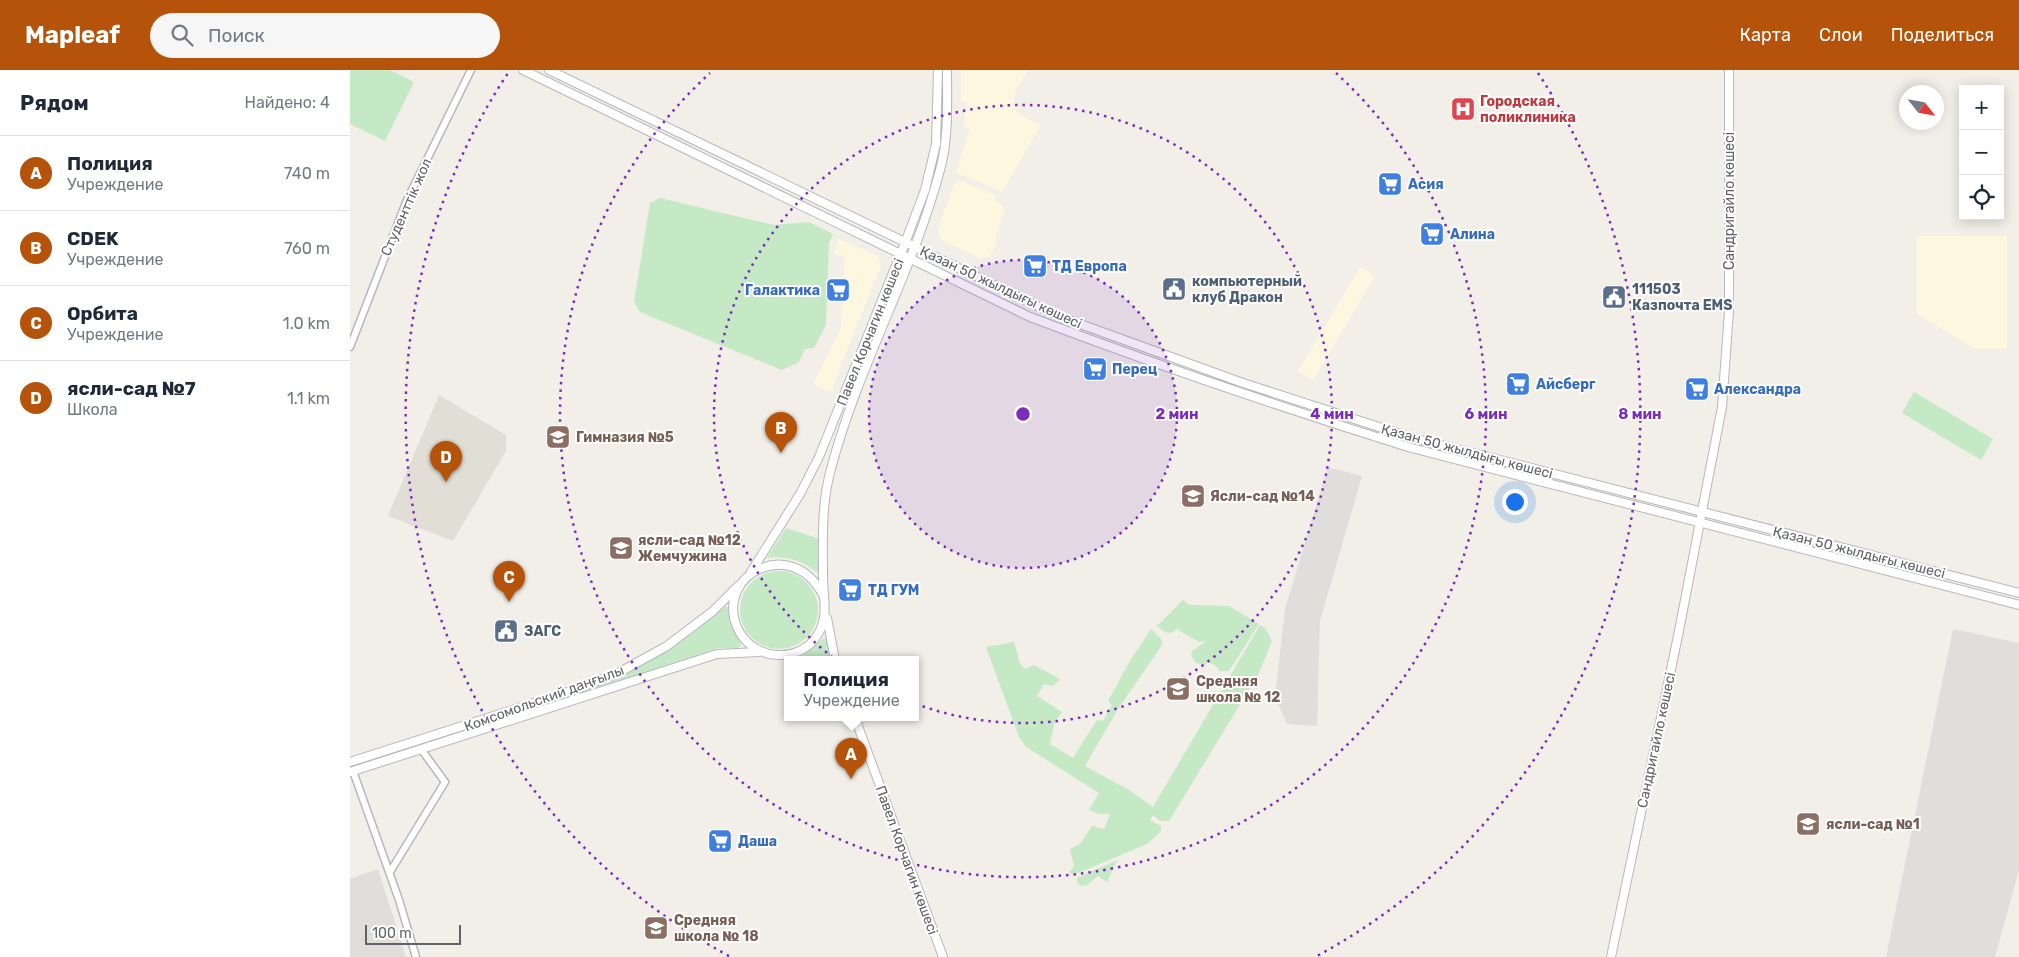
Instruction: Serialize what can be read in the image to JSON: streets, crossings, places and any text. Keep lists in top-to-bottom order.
{
  "streets": {
    "street": [
      "Сандригайло көшесі",
      "Студенттік жол",
      "Қазан 50 жылдығы көшесі",
      "Павел Корчагин көшесі",
      "Комсомольский даңғылы"
    ]
  },
  "crossings": [
    ["Сандригайло көшесі", "Қазан 50 жылдығы көшесі"],
    ["Қазан 50 жылдығы көшесі", "Павел Корчагин көшесі"],
    ["Павел Корчагин көшесі", "Комсомольский даңғылы"]
  ],
  "places": {
    "hospital": ["Городская поликлиника"],
    "supermarket": [
      "Асия",
      "Алина",
      "ТД Европа",
      "Галактика",
      "Перец",
      "Айсберг",
      "Александра",
      "ТД ГУМ",
      "Даша"
    ],
    "public building": ["компьютерный клуб Дракон", "111503 Казпочта EMS", "ЗАГС"],
    "school or university": [
      "Гимназия №5",
      "Ясли-сад №14",
      "ясли-сад №12 Жемчужина",
      "Средняя школа № 12",
      "ясли-сад №1",
      "Средняя школа № 18"
    ]
  },
  "scale_bar": "100 m",
  "north": "bottom right",
  "page": {
    "header": "Mapleaf",
    "search": "Поиск",
    "nav": ["Карта", "Слои", "Поделиться"],
    "heading": ["Рядом", "Найдено: 4"],
    "map_buttons": ["+", "−"],
    "list": [
      {
        "mark": "A",
        "name": "Полиция",
        "note": "Учреждение",
        "value": "740 m"
      },
      {
        "mark": "B",
        "name": "CDEK",
        "note": "Учреждение",
        "value": "760 m"
      },
      {
        "mark": "C",
        "name": "Орбита",
        "note": "Учреждение",
        "value": "1.0 km"
      },
      {
        "mark": "D",
        "name": "ясли-сад №7",
        "note": "Школа",
        "value": "1.1 km"
      }
    ],
    "pins": [
      "B",
      "D",
      "C",
      "A"
    ],
    "popup": ["Полиция", "Учреждение"],
    "scale": "100 m"
  },
  "rings": [
    "2 мин",
    "4 мин",
    "6 мин",
    "8 мин"
  ]
}
